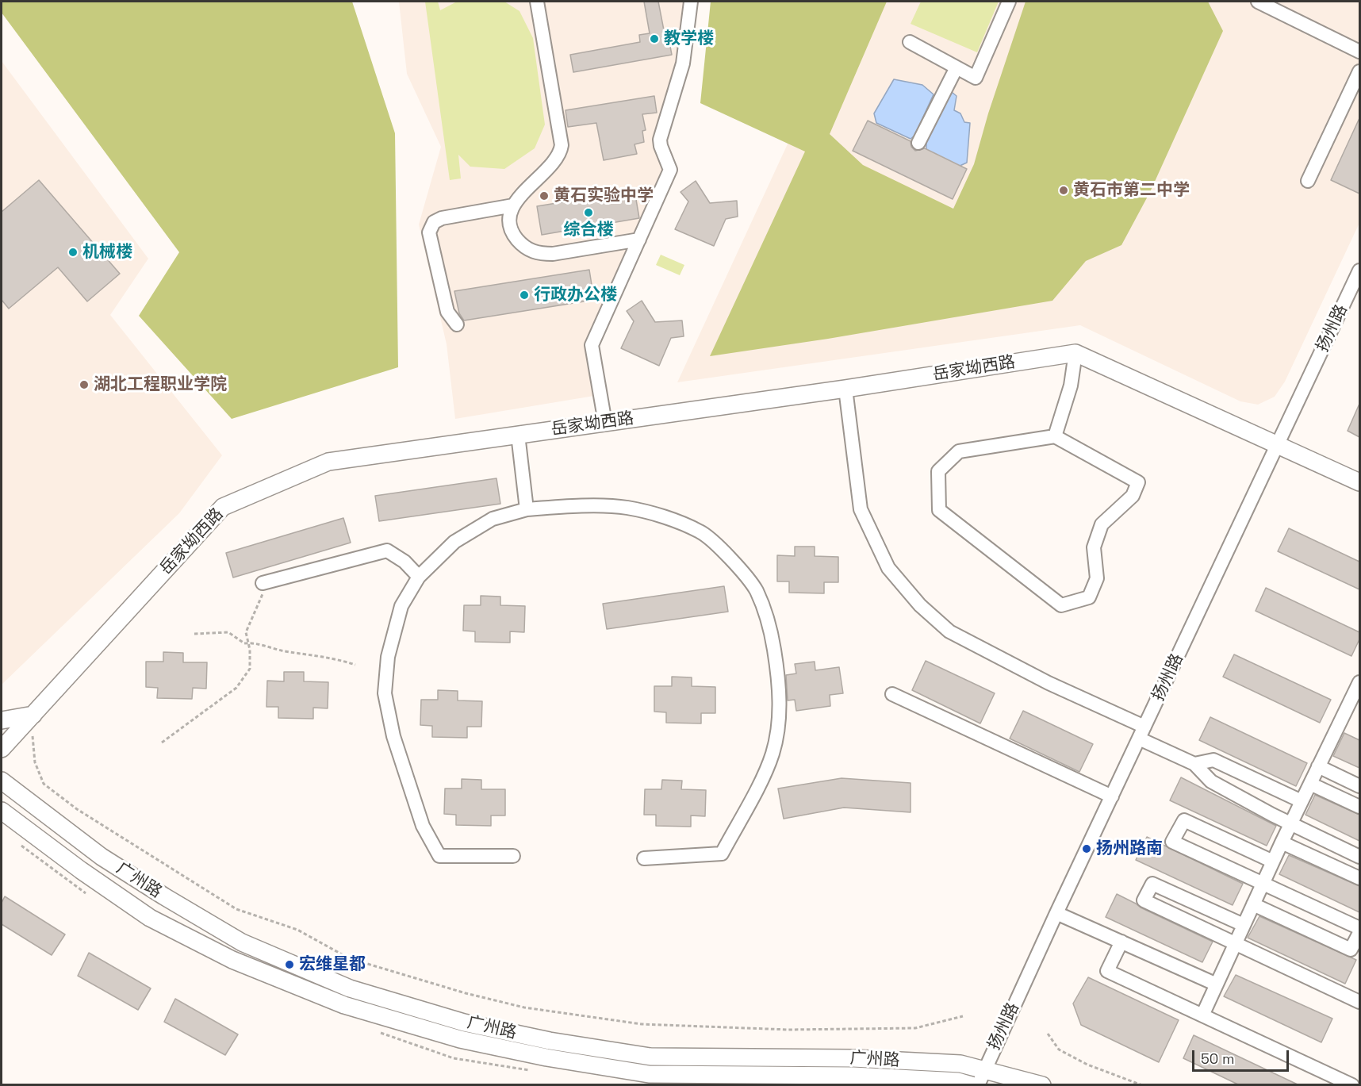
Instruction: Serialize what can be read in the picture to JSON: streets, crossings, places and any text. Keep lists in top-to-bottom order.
{
  "streets": {
    "main road": ["岳家坳西路", "广州路"],
    "street": ["扬州路"]
  },
  "crossings": [
    ["扬州路", "广州路"]
  ],
  "places": [
    "教学楼",
    "黄石市第二中学",
    "黄石实验中学",
    "综合楼",
    "机械楼",
    "行政办公楼",
    "湖北工程职业学院",
    "扬州路南",
    "宏维星都"
  ],
  "scale_bar": "50 m"
}
